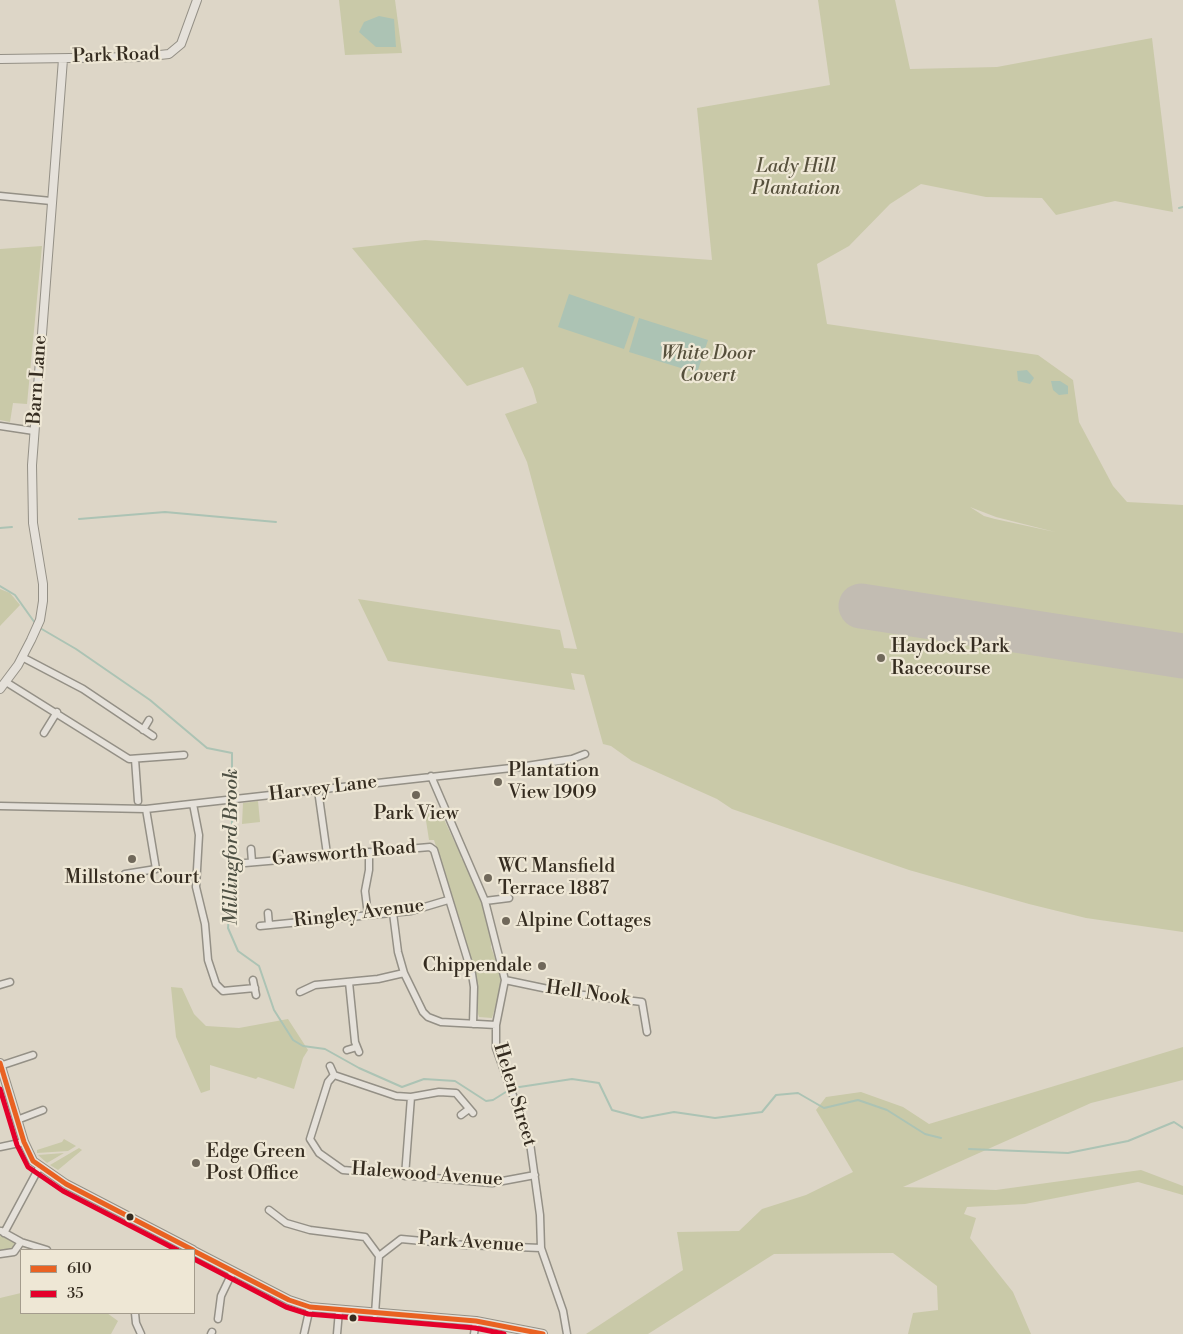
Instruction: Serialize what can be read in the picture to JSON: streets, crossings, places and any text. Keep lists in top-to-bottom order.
{
  "streets": {
    "street": [
      "Park Road",
      "Barn Lane",
      "Harvey Lane",
      "Gawsworth Road",
      "Ringley Avenue",
      "Hell Nook",
      "Helen Street",
      "Halewood Avenue",
      "Park Avenue"
    ]
  },
  "crossings": [
    ["Park Road", "Barn Lane"],
    ["Harvey Lane", "Helen Street"],
    ["Gawsworth Road", "Ringley Avenue"],
    ["Hell Nook", "Helen Street"],
    ["Helen Street", "Halewood Avenue"],
    ["Helen Street", "Park Avenue"]
  ],
  "water": ["Millingford Brook"],
  "parks": ["Lady Hill Plantation", "White Door Covert"],
  "places": [
    "Haydock Park Racecourse",
    "Plantation View 1909",
    "Park View",
    "Millstone Court",
    "WC Mansfield Terrace 1887",
    "Alpine Cottages",
    "Chippendale",
    "Edge Green Post Office"
  ],
  "lines": ["transit line 610", "transit line 35"],
  "legend": ["610", "35"]
}
